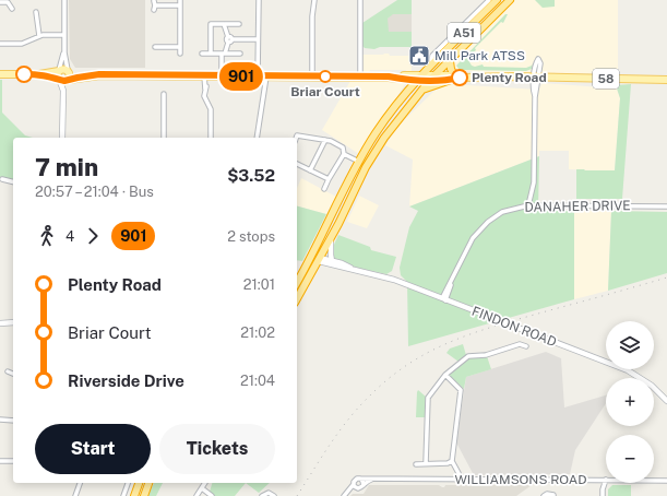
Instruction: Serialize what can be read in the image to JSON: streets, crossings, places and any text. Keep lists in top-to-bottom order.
{
  "streets": {
    "highway": ["A51", "FINDON ROAD"],
    "main road": ["58"],
    "street": ["DANAHER DRIVE", "WILLIAMSONS ROAD"]
  },
  "crossings": [
    ["A51", "58"],
    ["A51", "FINDON ROAD"],
    ["DANAHER DRIVE", "FINDON ROAD"]
  ],
  "places": {
    "public building": ["Mill Park ATSS"],
    "other": ["Briar Court", "Plenty Road"]
  },
  "lines": ["bus line 901"],
  "page": {
    "on_map": "901",
    "heading": ["7 min", "20:57 – 21:04 · Bus", "$3.52"],
    "legs": ["4", "901", "2 stops"],
    "list": [
      {
        "name": "Plenty Road",
        "value": "21:01"
      },
      {
        "name": "Briar Court",
        "value": "21:02"
      },
      {
        "name": "Riverside Drive",
        "value": "21:04"
      }
    ],
    "map_buttons": ["+", "−"],
    "buttons": ["Start", "Tickets"]
  }
}
